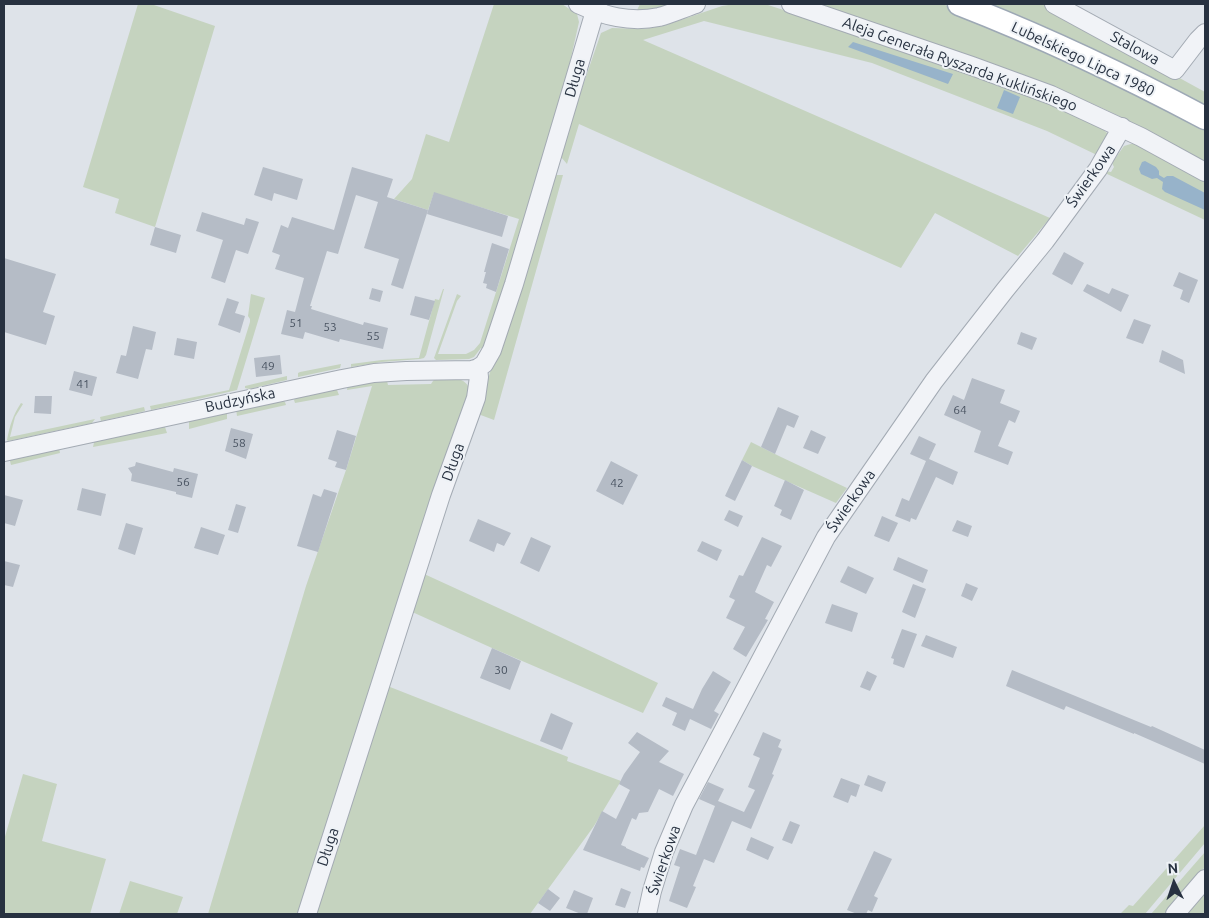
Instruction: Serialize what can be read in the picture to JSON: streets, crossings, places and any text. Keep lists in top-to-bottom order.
{
  "streets": {
    "main road": ["Lubelskiego Lipca 1980"],
    "street": [
      "Stalowa",
      "Aleja Generała Ryszarda Kuklińskiego",
      "Długa",
      "Świerkowa",
      "Budzyńska"
    ]
  },
  "crossings": [
    ["Aleja Generała Ryszarda Kuklińskiego", "Świerkowa"],
    ["Długa", "Budzyńska"]
  ],
  "house_numbers": [
    "51",
    "53",
    "55",
    "49",
    "41",
    "64",
    "58",
    "56",
    "42",
    "30"
  ],
  "north": "top"
}
